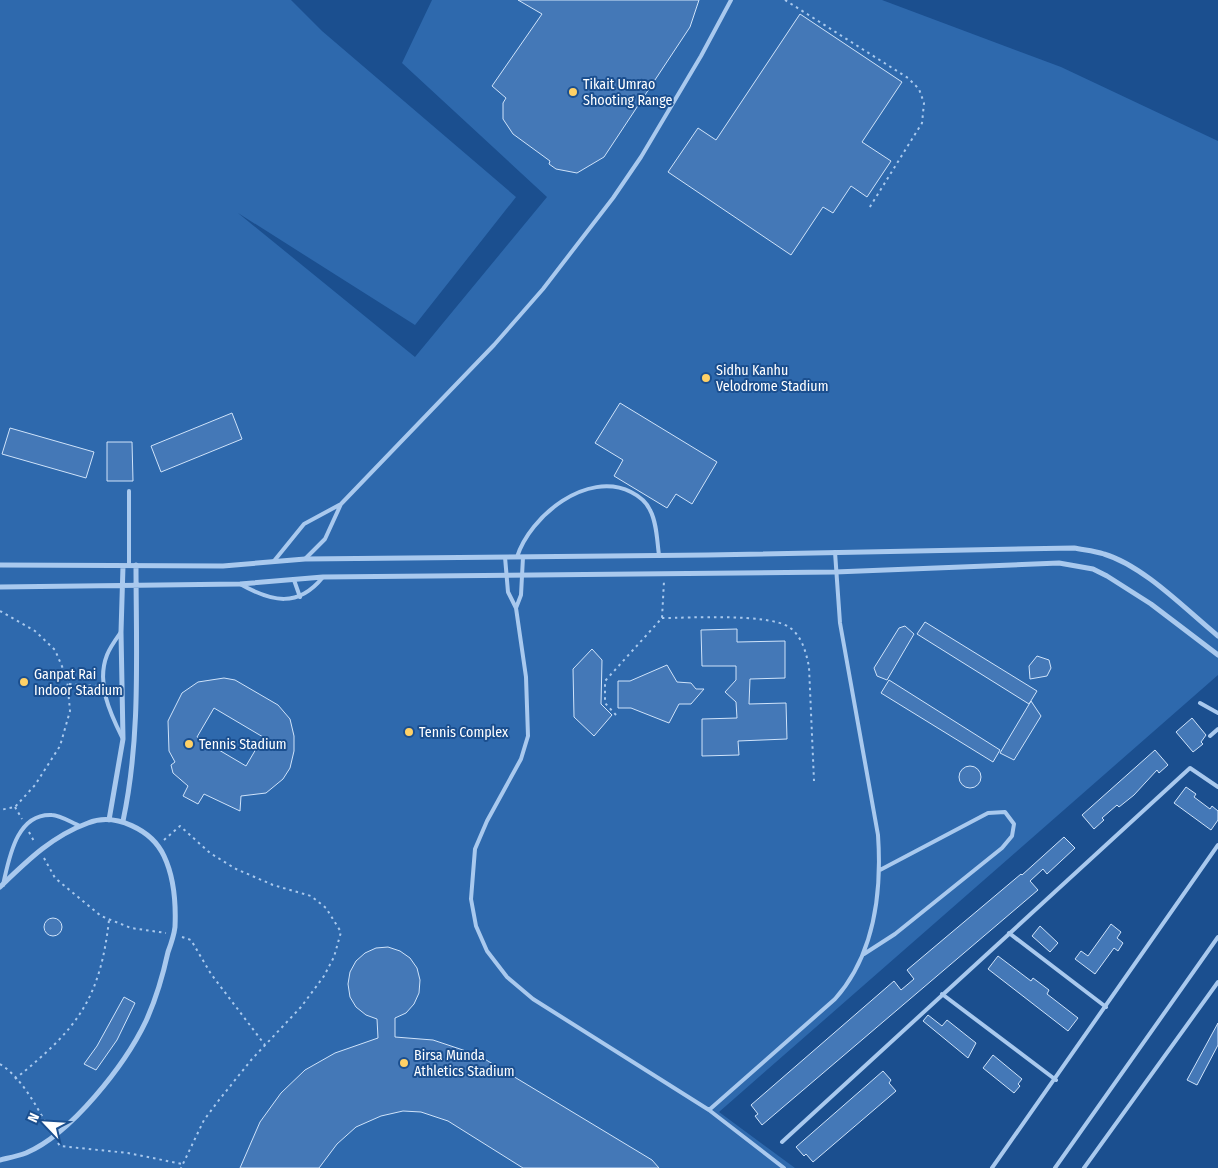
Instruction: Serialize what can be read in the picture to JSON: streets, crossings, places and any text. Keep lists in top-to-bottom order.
{
  "places": [
    "Tikait Umrao Shooting Range",
    "Sidhu Kanhu Velodrome Stadium",
    "Ganpat Rai Indoor Stadium",
    "Tennis Complex",
    "Tennis Stadium",
    "Birsa Munda Athletics Stadium"
  ],
  "north": "top left"
}
